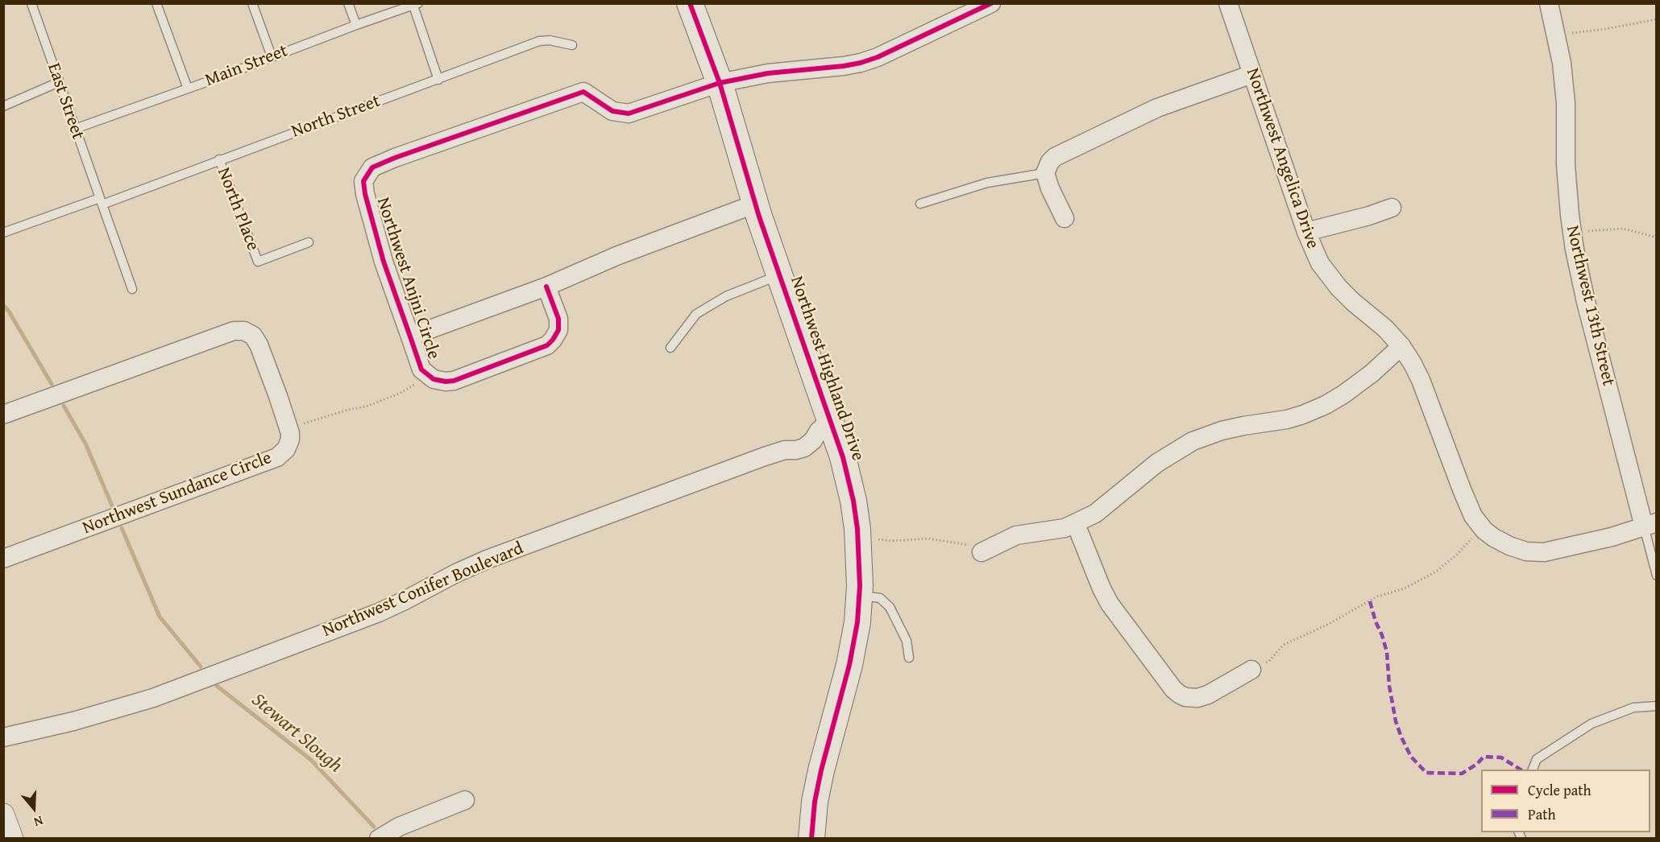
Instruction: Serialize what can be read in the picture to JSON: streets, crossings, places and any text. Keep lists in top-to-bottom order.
{
  "streets": {
    "main road": ["Northwest Highland Drive"],
    "street": [
      "Northwest Angelica Drive",
      "Northwest Anjni Circle",
      "Northwest 13th Street",
      "Northwest Sundance Circle",
      "Northwest Conifer Boulevard"
    ],
    "lane": [
      "Main Street",
      "East Street",
      "North Street",
      "North Place"
    ]
  },
  "crossings": [
    ["Main Street", "East Street"],
    ["East Street", "North Street"],
    ["North Street", "North Place"],
    ["Northwest Angelica Drive", "Northwest 13th Street"],
    ["Northwest Anjni Circle", "Northwest Highland Drive"],
    ["Northwest Highland Drive", "Northwest Conifer Boulevard"]
  ],
  "water": ["Stewart Slough"],
  "legend": ["Cycle path", "Path"],
  "north": "bottom"
}
